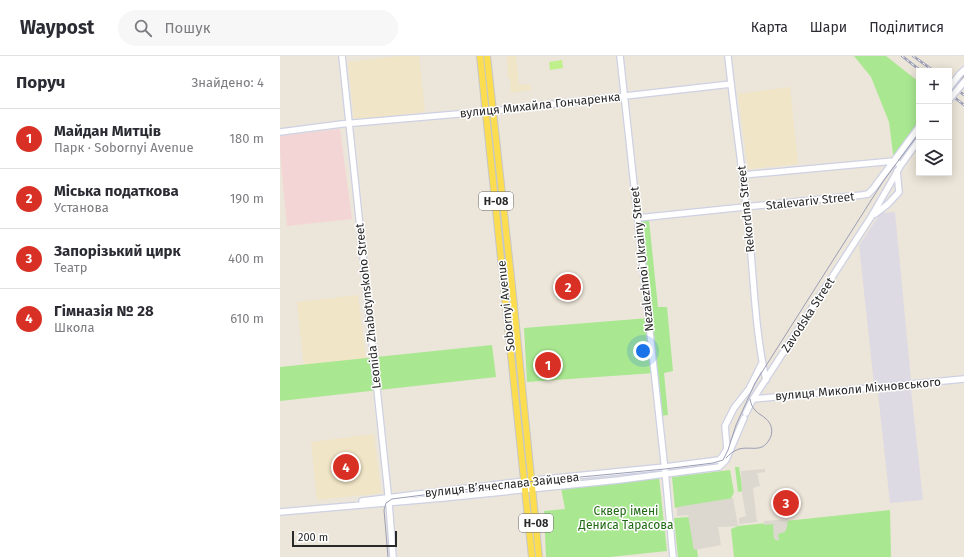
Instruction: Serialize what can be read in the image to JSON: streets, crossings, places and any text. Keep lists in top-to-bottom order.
{
  "streets": {
    "main road": ["Н-08", "Sobornyi Avenue"],
    "street": [
      "вулиця Михайла Гончаренка",
      "Stalevariv Street",
      "Rekordna Street",
      "Nezalezhnoi Ukrainy Street",
      "Leonida Zhabotynskoho Street",
      "Zavodska Street",
      "вулиця Миколи Міхновського",
      "вулиця Вʼячеслава Зайцева"
    ]
  },
  "crossings": [
    ["вулиця Михайла Гончаренка", "Rekordna Street"],
    ["вулиця Михайла Гончаренка", "Nezalezhnoi Ukrainy Street"],
    ["вулиця Михайла Гончаренка", "Leonida Zhabotynskoho Street"],
    ["вулиця Михайла Гончаренка", "Sobornyi Avenue"],
    ["Stalevariv Street", "Rekordna Street"],
    ["Stalevariv Street", "Nezalezhnoi Ukrainy Street"],
    ["Rekordna Street", "Zavodska Street"],
    ["Nezalezhnoi Ukrainy Street", "вулиця Вʼячеслава Зайцева"],
    ["Leonida Zhabotynskoho Street", "вулиця Вʼячеслава Зайцева"],
    ["Sobornyi Avenue", "вулиця Вʼячеслава Зайцева"],
    ["Zavodska Street", "вулиця Миколи Міхновського"],
    ["Zavodska Street", "вулиця Вʼячеслава Зайцева"]
  ],
  "parks": ["Сквер імені Дениса Тарасова"],
  "scale_bar": "200 m",
  "page": {
    "header": "Waypost",
    "search": "Пошук",
    "nav": ["Карта", "Шари", "Поділитися"],
    "heading": ["Поруч", "Знайдено: 4"],
    "map_buttons": ["+", "−"],
    "list": [
      {
        "mark": "1",
        "name": "Майдан Митців",
        "note": "Парк · Sobornyi Avenue",
        "value": "180 m"
      },
      {
        "mark": "2",
        "name": "Міська податкова",
        "note": "Установа",
        "value": "190 m"
      },
      {
        "mark": "3",
        "name": "Запорізький цирк",
        "note": "Театр",
        "value": "400 m"
      },
      {
        "mark": "4",
        "name": "Гімназія № 28",
        "note": "Школа",
        "value": "610 m"
      }
    ],
    "pins": [
      "2",
      "1",
      "4",
      "3"
    ],
    "scale": "200 m"
  }
}
